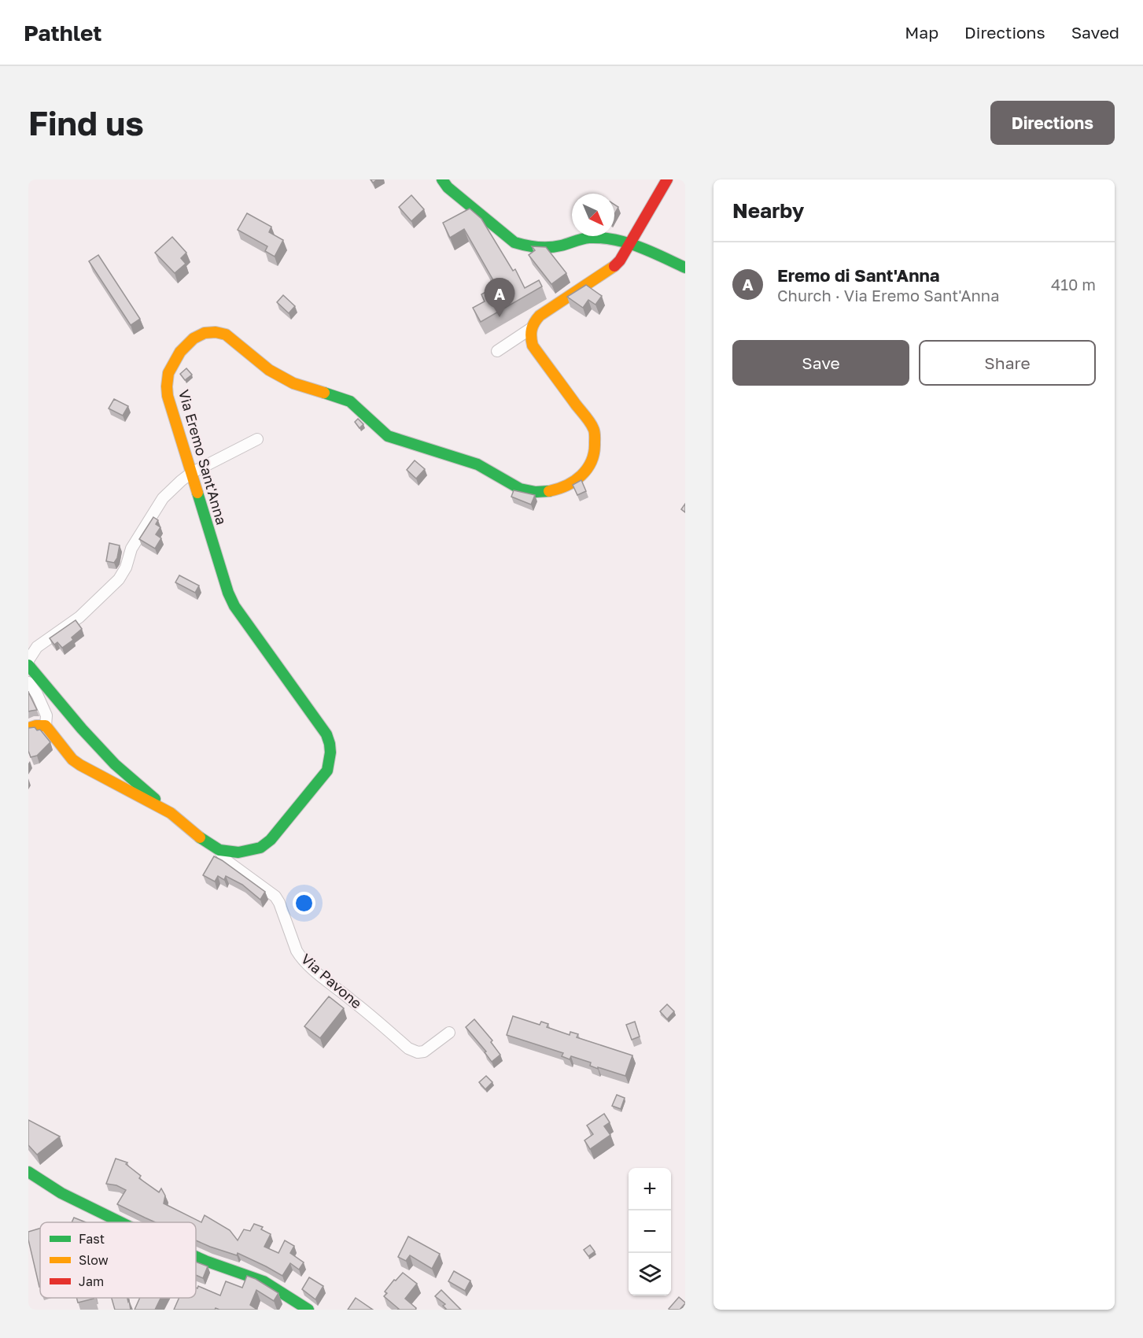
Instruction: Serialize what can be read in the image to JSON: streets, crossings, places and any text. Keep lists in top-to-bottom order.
{
  "streets": {
    "street": ["Via Eremo Sant'Anna", "Via Pavone"]
  },
  "crossings": [
    ["Via Eremo Sant'Anna", "Via Pavone"]
  ],
  "legend": ["Fast", "Slow", "Jam"],
  "north": "bottom right",
  "page": {
    "header": "Pathlet",
    "nav": ["Map", "Directions", "Saved"],
    "buttons": [
      "Directions",
      ["Save", "Share"]
    ],
    "title": "Find us",
    "heading": "Nearby",
    "list": [
      {
        "mark": "A",
        "name": "Eremo di Sant'Anna",
        "note": "Church · Via Eremo Sant'Anna",
        "value": "410 m"
      }
    ],
    "pins": "A",
    "map_buttons": ["+", "−"]
  }
}
